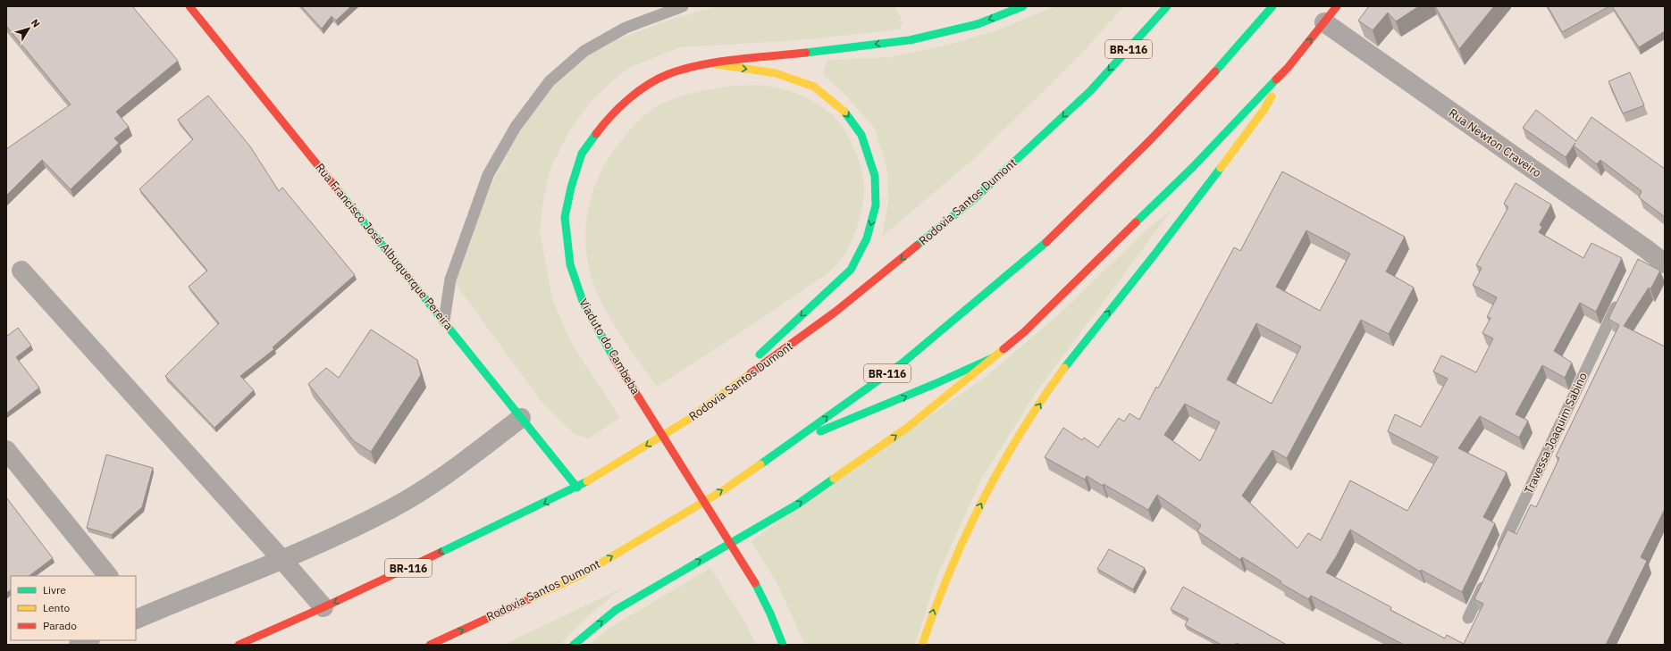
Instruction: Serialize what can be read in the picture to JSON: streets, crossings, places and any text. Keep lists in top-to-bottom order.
{
  "streets": {
    "main road": [
      "BR-116",
      "Rodovia Santos Dumont",
      "Rua Francisco José Albuquerque Pereira",
      "Viaduto do Cambeba"
    ],
    "street": ["Rua Newton Craveiro"],
    "lane": ["Travessa Joaquim Sabino"]
  },
  "crossings": [
    ["Rodovia Santos Dumont", "Rua Francisco José Albuquerque Pereira"]
  ],
  "legend": ["Livre", "Lento", "Parado"],
  "north": "top right"
}
